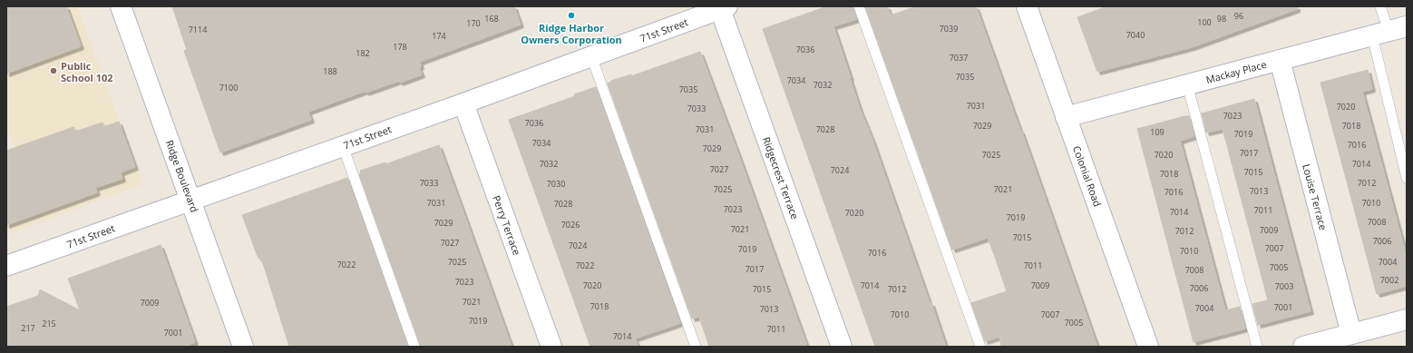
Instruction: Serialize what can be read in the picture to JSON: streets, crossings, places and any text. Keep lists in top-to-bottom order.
{
  "streets": {
    "street": [
      "71st Street",
      "Mackay Place",
      "Ridge Boulevard",
      "Colonial Road",
      "Ridgecrest Terrace",
      "Louise Terrace",
      "Perry Terrace"
    ]
  },
  "crossings": [
    ["71st Street", "Ridge Boulevard"],
    ["71st Street", "Ridgecrest Terrace"],
    ["71st Street", "Perry Terrace"],
    ["Mackay Place", "Colonial Road"],
    ["Mackay Place", "Louise Terrace"]
  ],
  "places": ["Ridge Harbor Owners Corporation", "Public School 102"],
  "house_numbers": [
    "96",
    "168",
    "98",
    "100",
    "170",
    "7039",
    "7114",
    "7040",
    "174",
    "178",
    "7036",
    "182",
    "7037",
    "188",
    "7035",
    "7034",
    "7032",
    "7100",
    "7035",
    "7031",
    "7020",
    "7033",
    "7023",
    "7036",
    "7029",
    "7018",
    "7031",
    "7028",
    "109",
    "7019",
    "7034",
    "7016",
    "7029",
    "7017",
    "7025",
    "7020",
    "7032",
    "7014",
    "7027",
    "7024",
    "7015",
    "7018",
    "7033",
    "7012",
    "7030",
    "7025",
    "7021",
    "7013",
    "7016",
    "7031",
    "7010",
    "7028",
    "7023",
    "7011",
    "7014",
    "7020",
    "7019",
    "7008",
    "7029",
    "7026",
    "7021",
    "7009",
    "7012",
    "7015",
    "7006",
    "7027",
    "7024",
    "7007",
    "7019",
    "7010",
    "7016",
    "7025",
    "7004",
    "7022",
    "7022",
    "7011",
    "7005",
    "7017",
    "7008",
    "7002",
    "7023",
    "7020",
    "7014",
    "7009",
    "7003",
    "7006",
    "7015",
    "7012",
    "7021",
    "7009",
    "7018",
    "7001",
    "7004",
    "7013",
    "7010",
    "7007",
    "7019",
    "7005",
    "215",
    "217",
    "7011",
    "7001",
    "7014"
  ]
}
